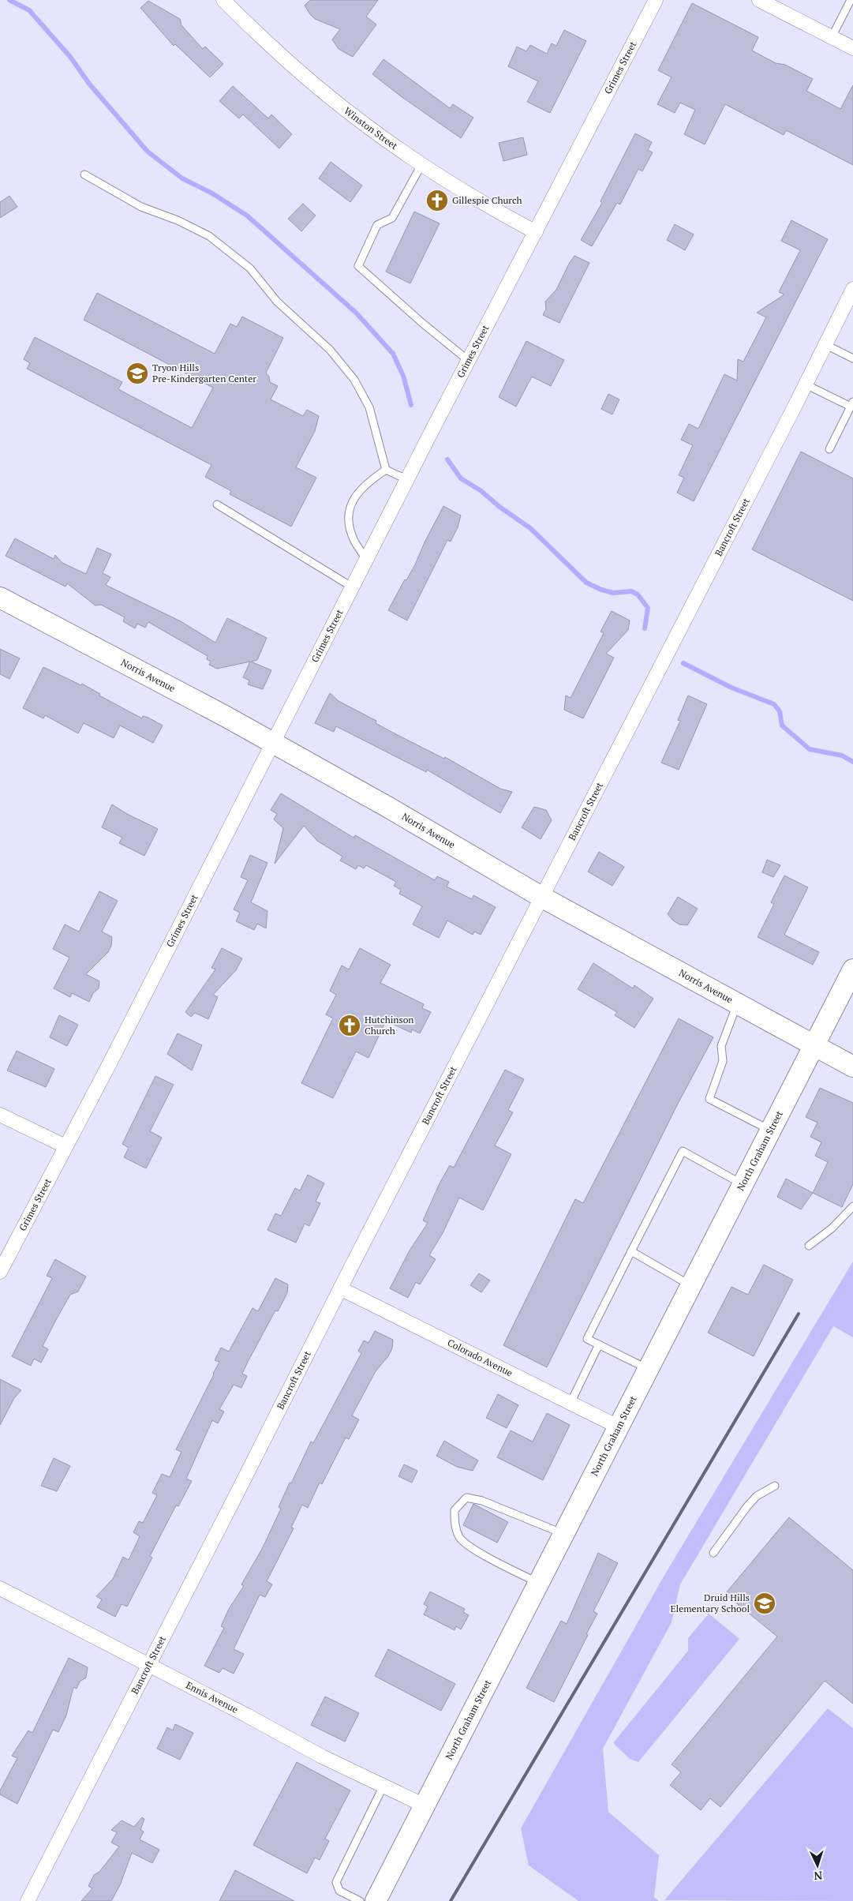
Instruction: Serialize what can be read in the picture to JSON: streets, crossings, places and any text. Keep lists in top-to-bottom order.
{
  "streets": {
    "main road": ["Norris Avenue", "North Graham Street"],
    "street": [
      "Grimes Street",
      "Winston Street",
      "Bancroft Street",
      "Colorado Avenue",
      "Ennis Avenue"
    ]
  },
  "crossings": [
    ["Grimes Street", "Winston Street"],
    ["Grimes Street", "Norris Avenue"],
    ["Bancroft Street", "Norris Avenue"],
    ["Bancroft Street", "Colorado Avenue"],
    ["Bancroft Street", "Ennis Avenue"],
    ["Norris Avenue", "North Graham Street"],
    ["North Graham Street", "Colorado Avenue"],
    ["North Graham Street", "Ennis Avenue"]
  ],
  "places": {
    "church": ["Gillespie Church", "Hutchinson Church"],
    "school or university": ["Tryon Hills Pre-Kindergarten Center", "Druid Hills Elementary School"]
  },
  "north": "bottom"
}
